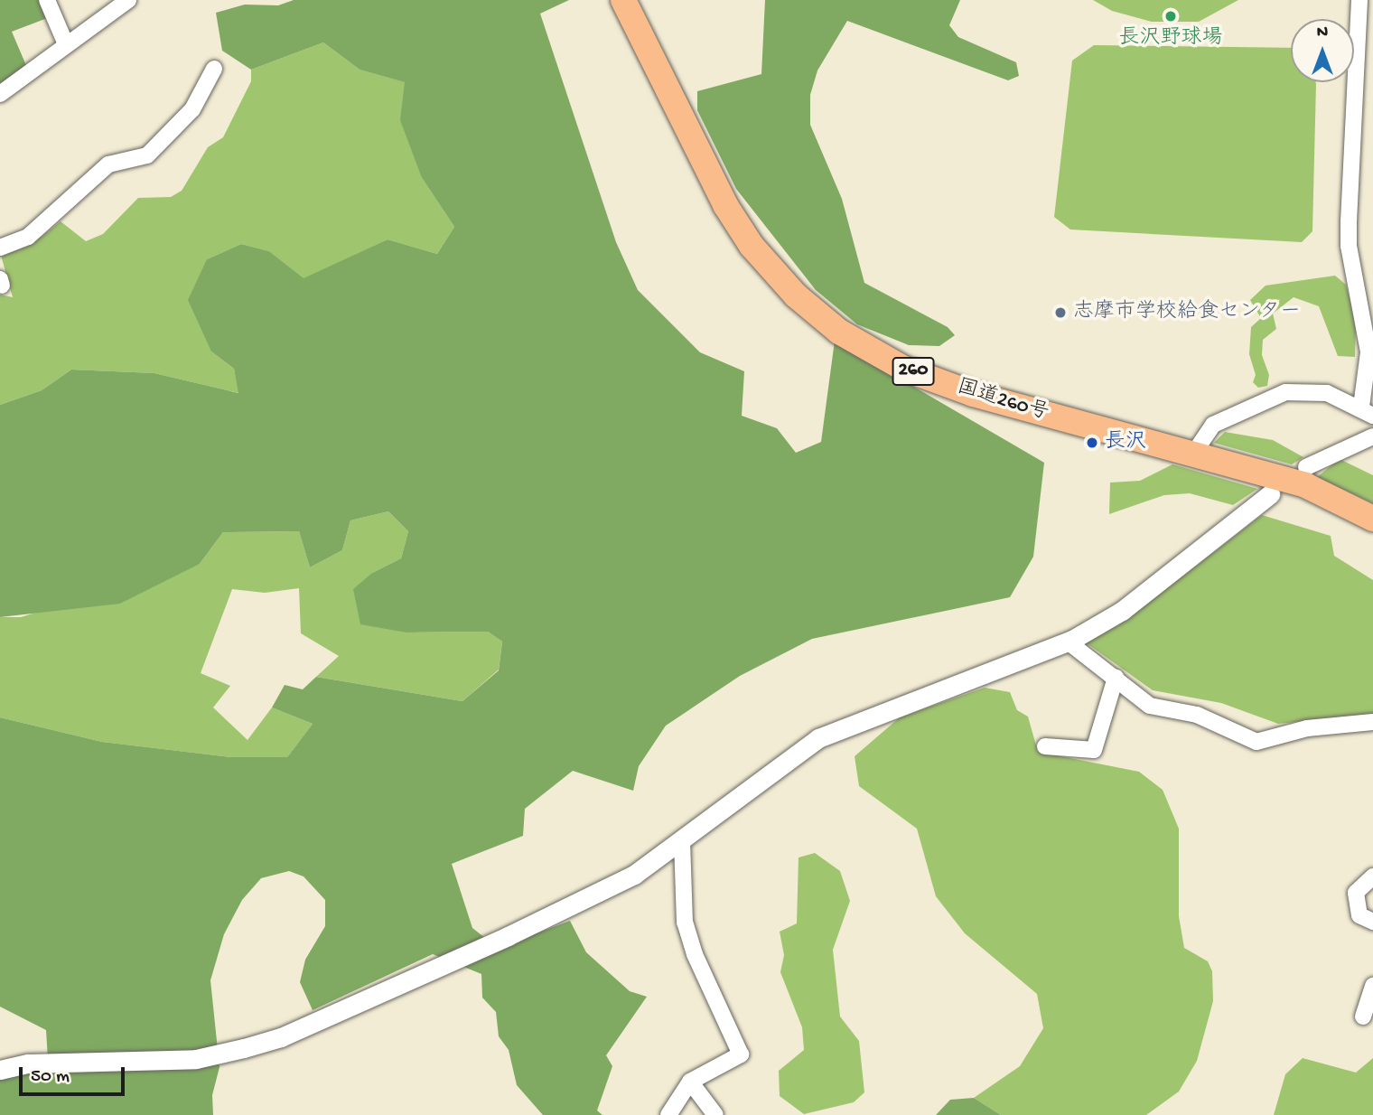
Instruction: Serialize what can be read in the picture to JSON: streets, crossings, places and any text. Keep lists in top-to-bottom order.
{
  "streets": {
    "highway": ["260", "国道260号"]
  },
  "places": ["長沢野球場", "志摩市学校給食センター", "長沢"],
  "scale_bar": "50 m",
  "north": "top"
}
